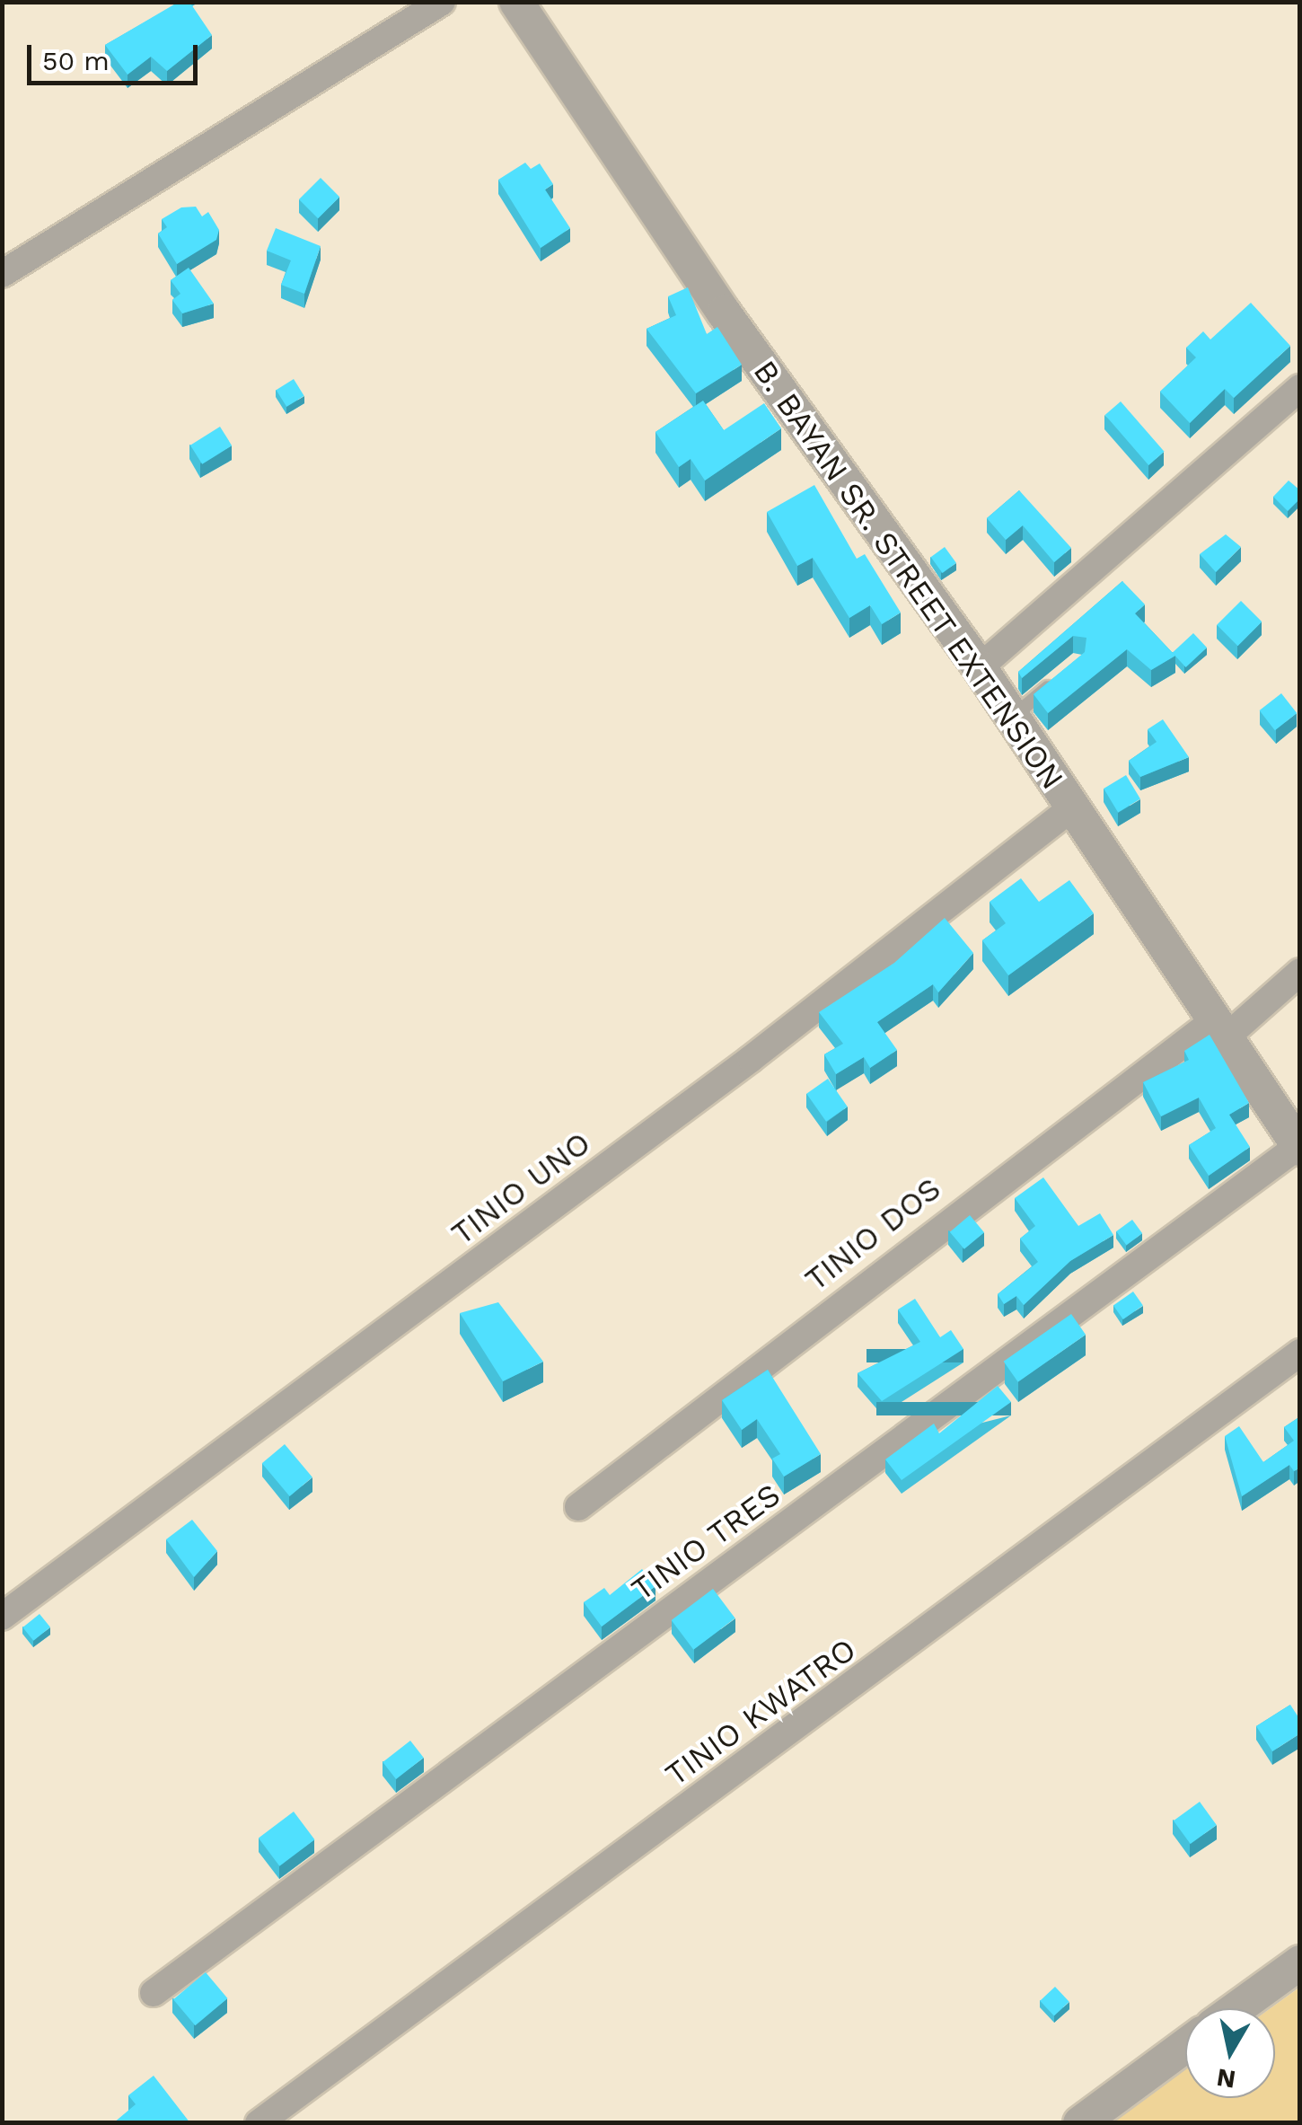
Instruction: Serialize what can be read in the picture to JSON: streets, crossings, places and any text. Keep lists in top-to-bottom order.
{
  "streets": {
    "street": [
      "B. BAYAN SR. STREET EXTENSION",
      "TINIO UNO",
      "TINIO DOS",
      "TINIO TRES",
      "TINIO KWATRO"
    ]
  },
  "crossings": [
    ["B. BAYAN SR. STREET EXTENSION", "TINIO UNO"],
    ["B. BAYAN SR. STREET EXTENSION", "TINIO DOS"],
    ["B. BAYAN SR. STREET EXTENSION", "TINIO TRES"]
  ],
  "scale_bar": "50 m",
  "north": "bottom"
}
